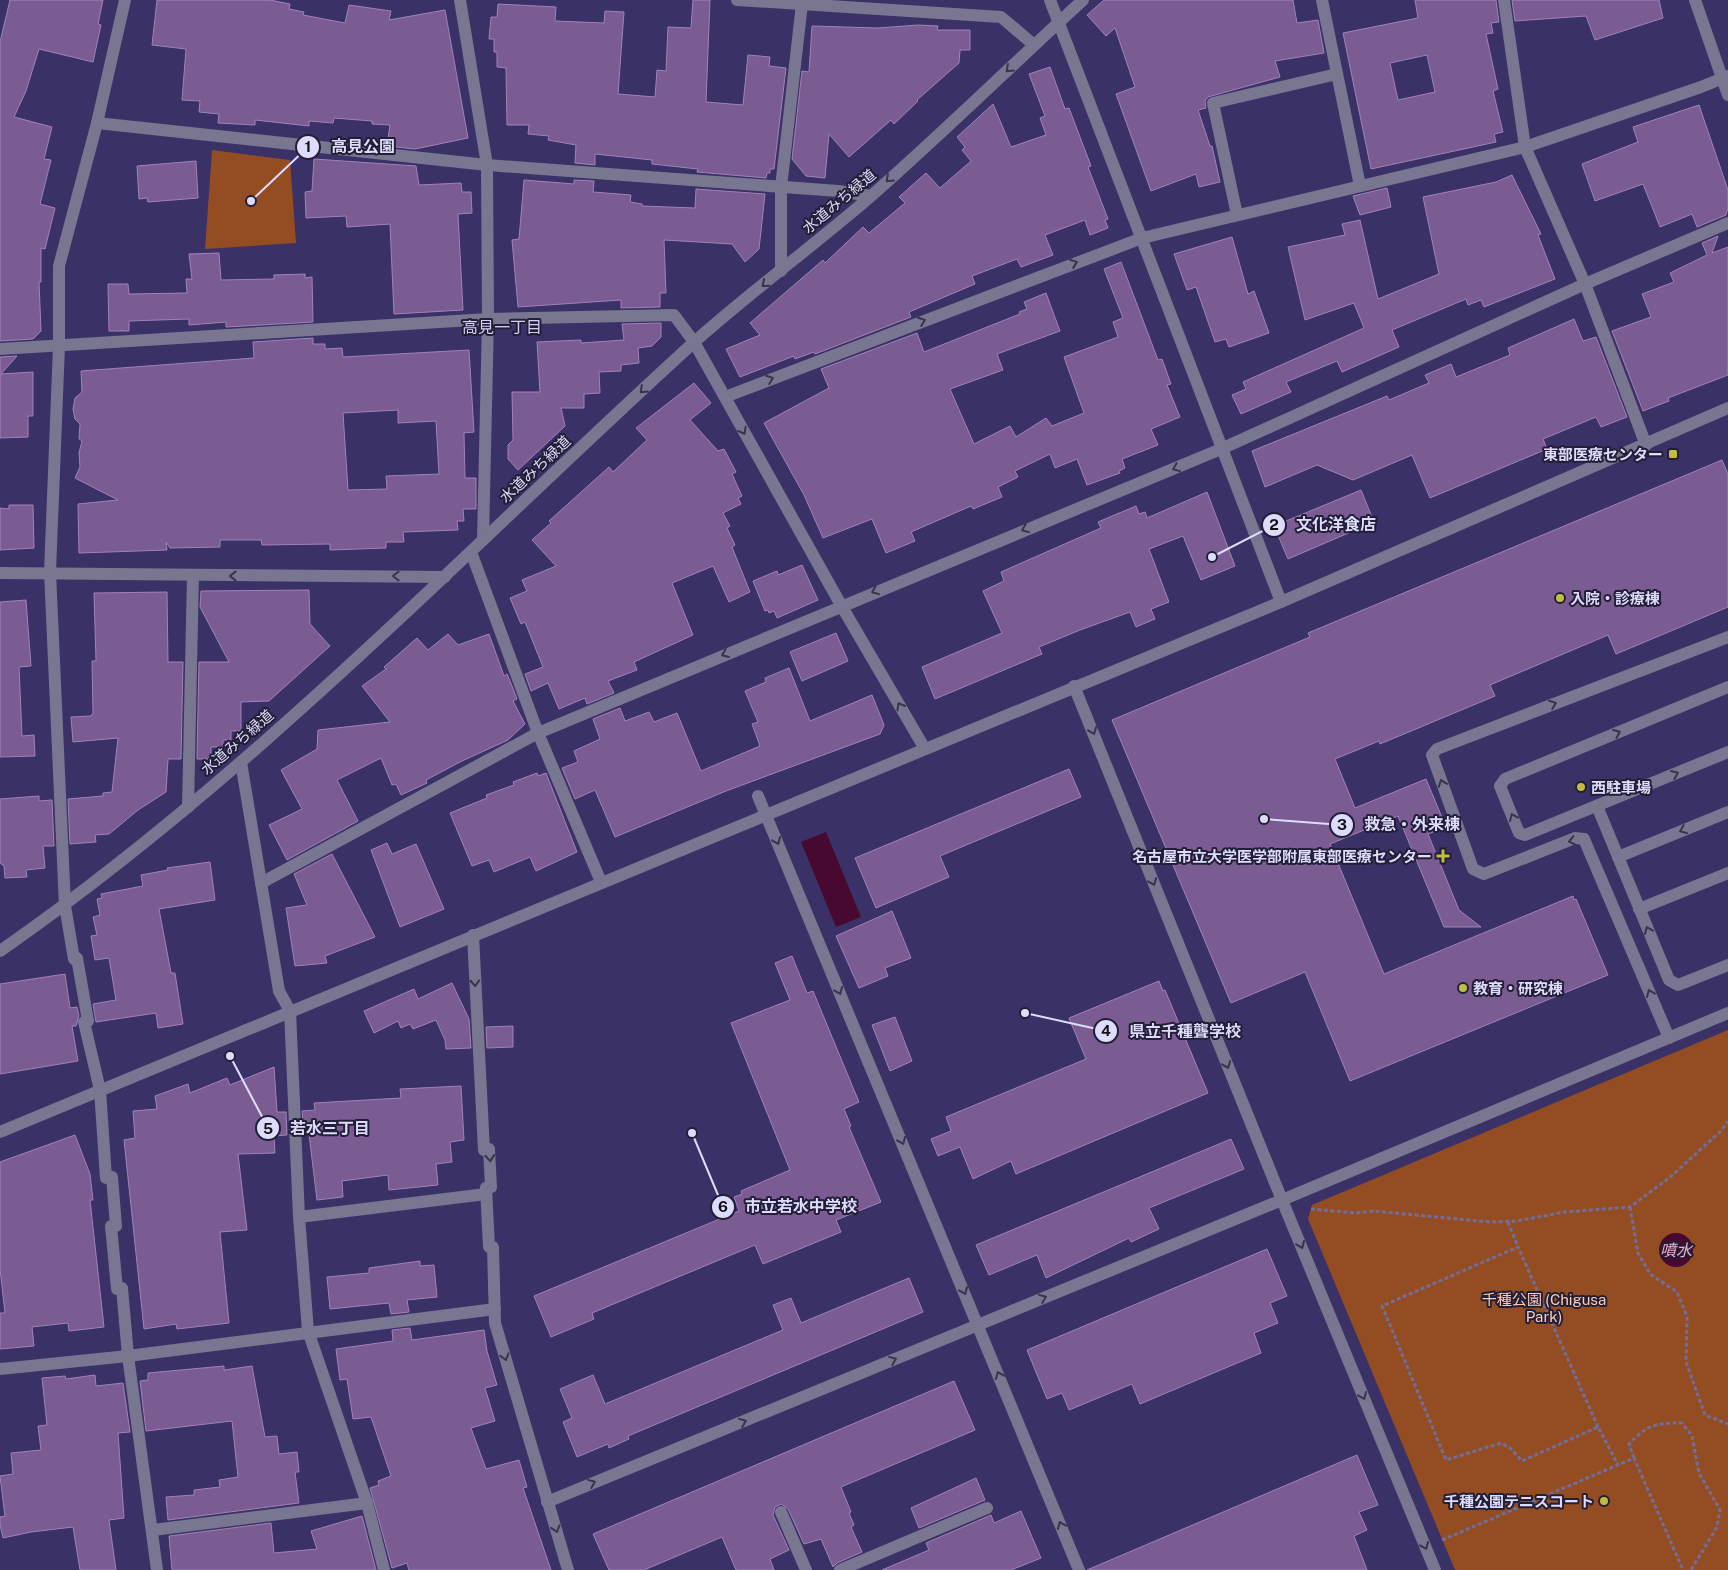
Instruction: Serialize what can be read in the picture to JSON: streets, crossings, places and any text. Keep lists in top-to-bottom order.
{
  "streets": {
    "street": ["水道みち緑道"]
  },
  "one_way": ["水道みち緑道"],
  "districts": ["高見一丁目"],
  "water": ["噴水"],
  "parks": ["千種公園 (Chigusa Park)"],
  "places": {
    "other": [
      "高見公園",
      "文化洋食店",
      "入院・診療棟",
      "西駐車場",
      "救急・外来棟",
      "教育・研究棟",
      "県立千種聾学校",
      "若水三丁目",
      "市立若水中学校",
      "千種公園テニスコート"
    ],
    "transit": ["東部医療センター"],
    "health": ["名古屋市立大学医学部附属東部医療センター"]
  }
}
